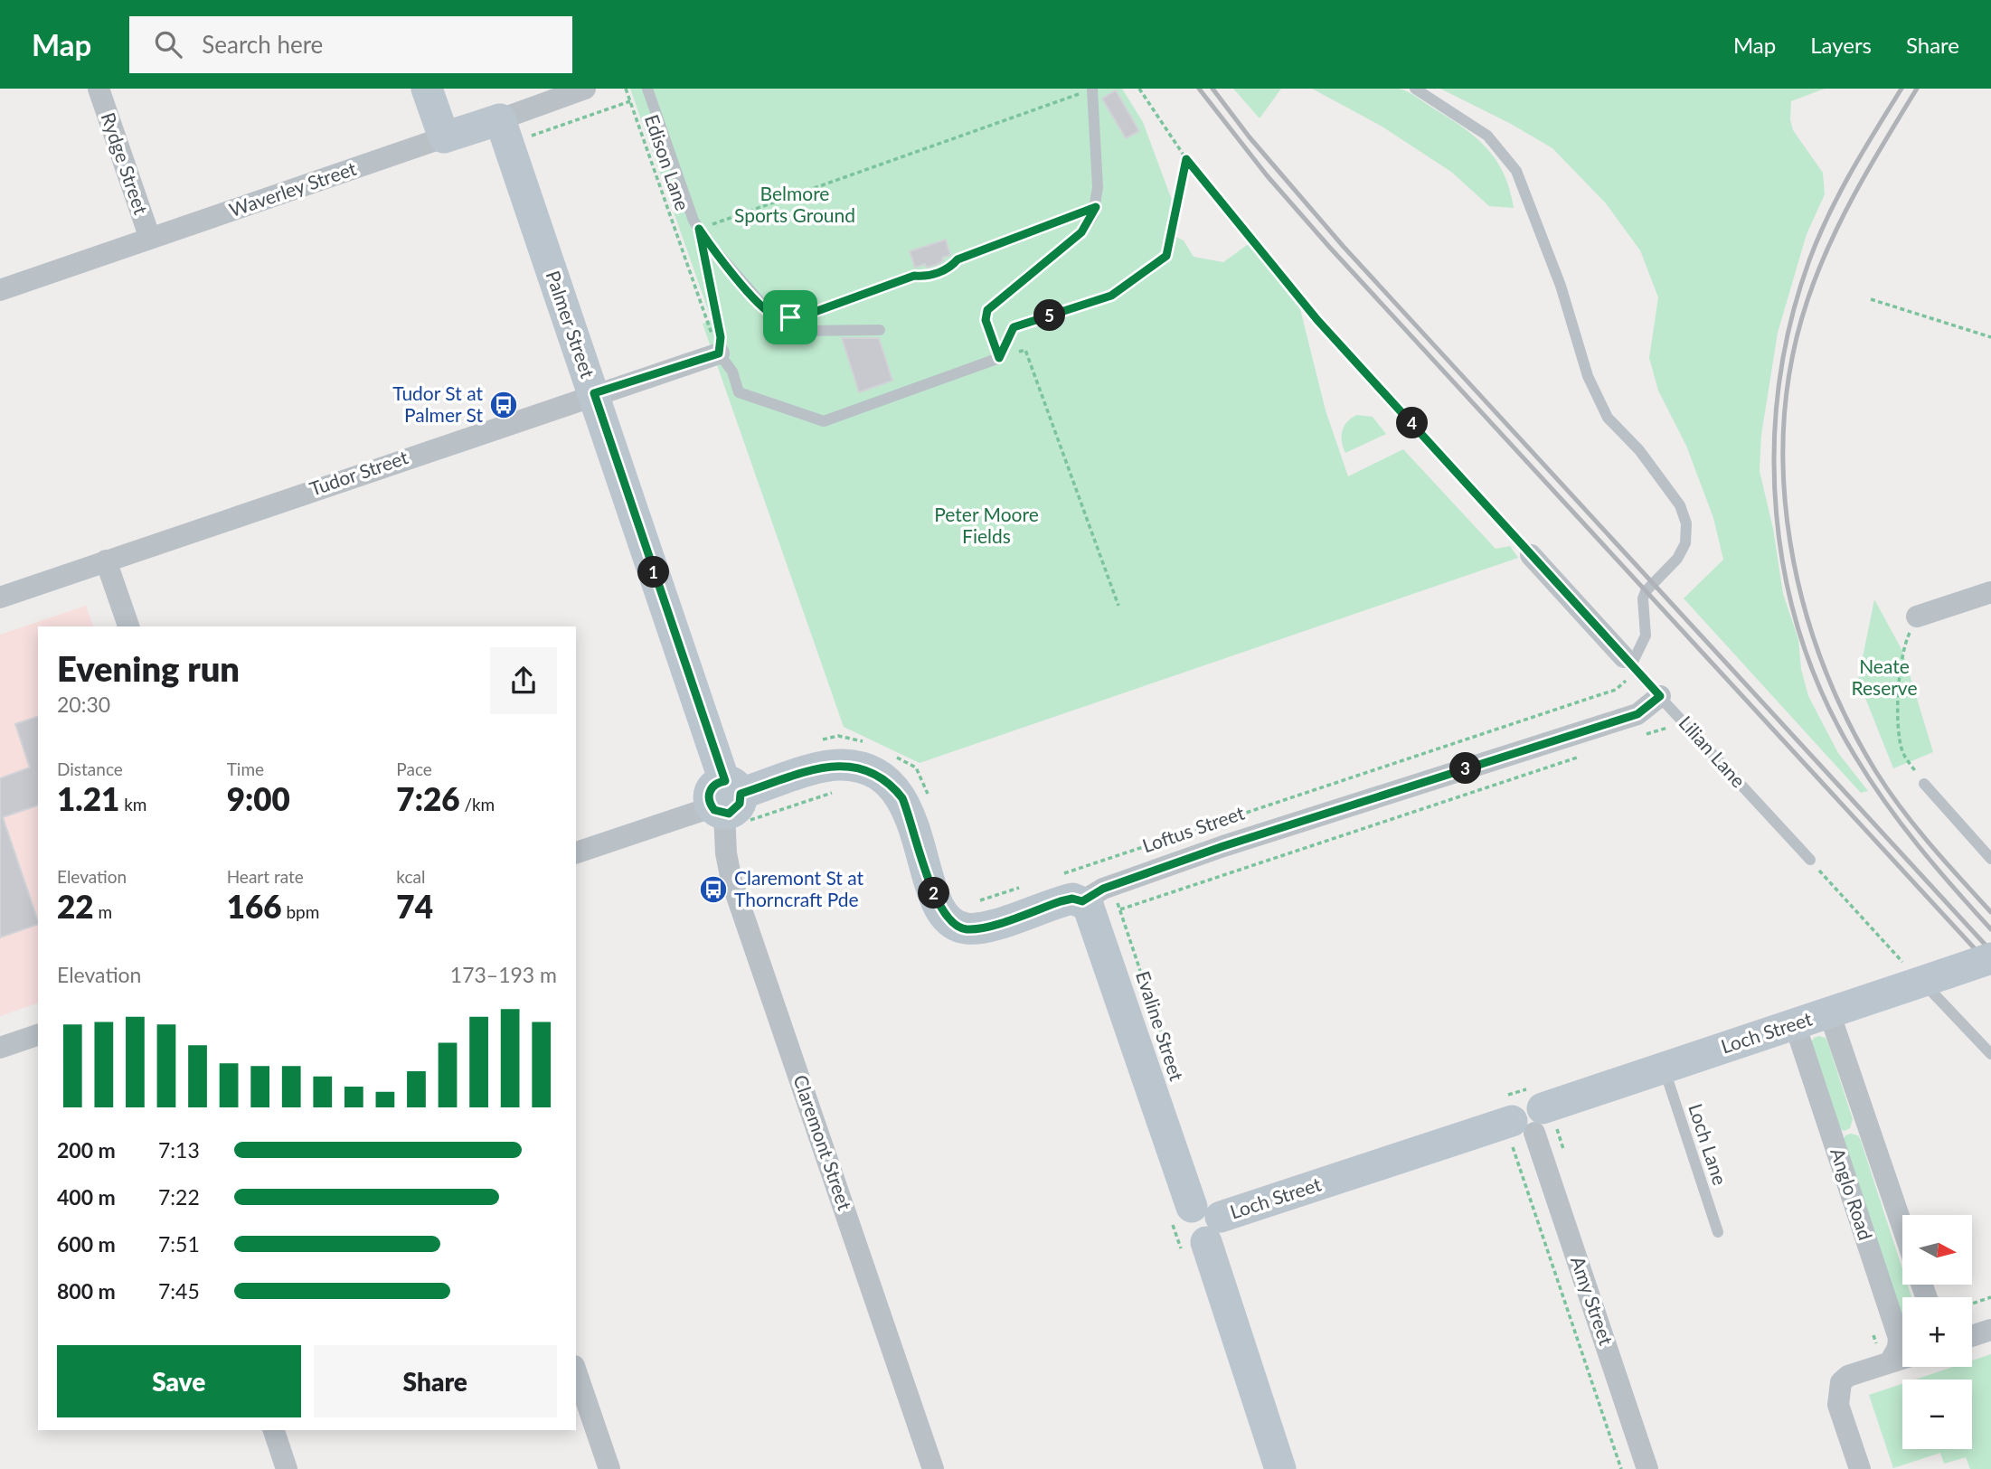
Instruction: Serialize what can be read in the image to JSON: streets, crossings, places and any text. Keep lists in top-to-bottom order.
{
  "streets": {
    "street": [
      "Rydge Street",
      "Waverley Street",
      "Palmer Street",
      "Tudor Street",
      "Lilian Lane",
      "Loftus Street",
      "Evaline Street",
      "Loch Street",
      "Claremont Street",
      "Anglo Road",
      "Amy Street"
    ],
    "lane": ["Loch Lane"],
    "path": ["Edison Lane"]
  },
  "crossings": [
    ["Edison Lane", "Tudor Street"],
    ["Rydge Street", "Waverley Street"],
    ["Waverley Street", "Palmer Street"],
    ["Palmer Street", "Tudor Street"],
    ["Palmer Street", "Claremont Street"],
    ["Lilian Lane", "Loftus Street"],
    ["Loftus Street", "Evaline Street"],
    ["Evaline Street", "Loch Street"],
    ["Loch Street", "Loch Lane"],
    ["Loch Street", "Anglo Road"],
    ["Loch Street", "Amy Street"]
  ],
  "parks": ["Belmore Sports Ground", "Peter Moore Fields", "Neate Reserve"],
  "places": {
    "bus stop": ["Tudor St at Palmer St", "Claremont St at Thorncraft Pde"]
  },
  "north": "right",
  "page": {
    "header": "Map",
    "search": "Search here",
    "nav": ["Map", "Layers", "Share"],
    "pins": [
      "5",
      "4",
      "1",
      "3",
      "2"
    ],
    "heading": ["Evening run", "20:30"],
    "stats": [
      ["Distance", "1.21 km"],
      ["Time", "9:00"],
      ["Pace", "7:26 /km"],
      ["Elevation", "22 m"],
      ["Heart rate", "166 bpm"],
      ["kcal", "74"]
    ],
    "chart": ["Elevation", "173–193 m"],
    "list": [
      {
        "name": "200 m",
        "note": "7:13"
      },
      {
        "name": "400 m",
        "note": "7:22"
      },
      {
        "name": "600 m",
        "note": "7:51"
      },
      {
        "name": "800 m",
        "note": "7:45"
      }
    ],
    "map_buttons": ["+", "−"],
    "buttons": ["Save", "Share"]
  }
}
